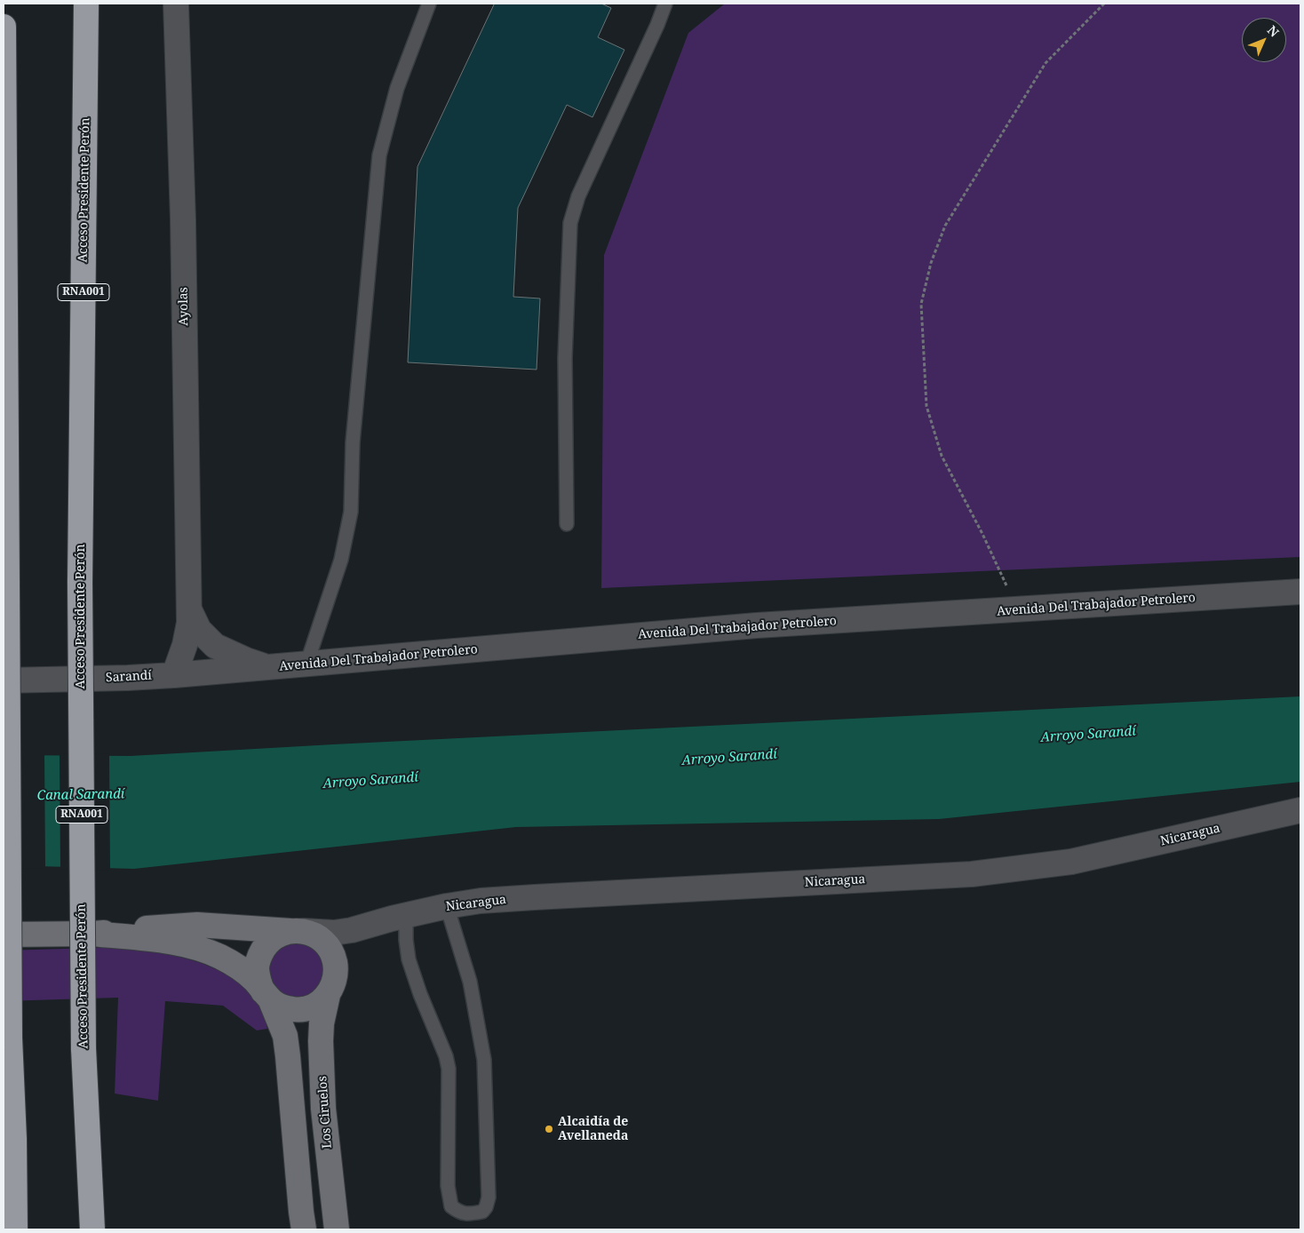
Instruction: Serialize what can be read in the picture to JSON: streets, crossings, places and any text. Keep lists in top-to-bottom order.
{
  "streets": {
    "highway": ["Acceso Presidente Perón", "RNA001"],
    "main road": ["Nicaragua", "Los Ciruelos"],
    "street": ["Ayolas", "Avenida Del Trabajador Petrolero", "Sarandí"]
  },
  "crossings": [
    ["Ayolas", "Avenida Del Trabajador Petrolero"],
    ["Ayolas", "Sarandí"],
    ["Avenida Del Trabajador Petrolero", "Sarandí"],
    ["Nicaragua", "Los Ciruelos"]
  ],
  "water": ["Arroyo Sarandí", "Canal Sarandí"],
  "places": ["Alcaidía de Avellaneda"],
  "north": "top right"
}
